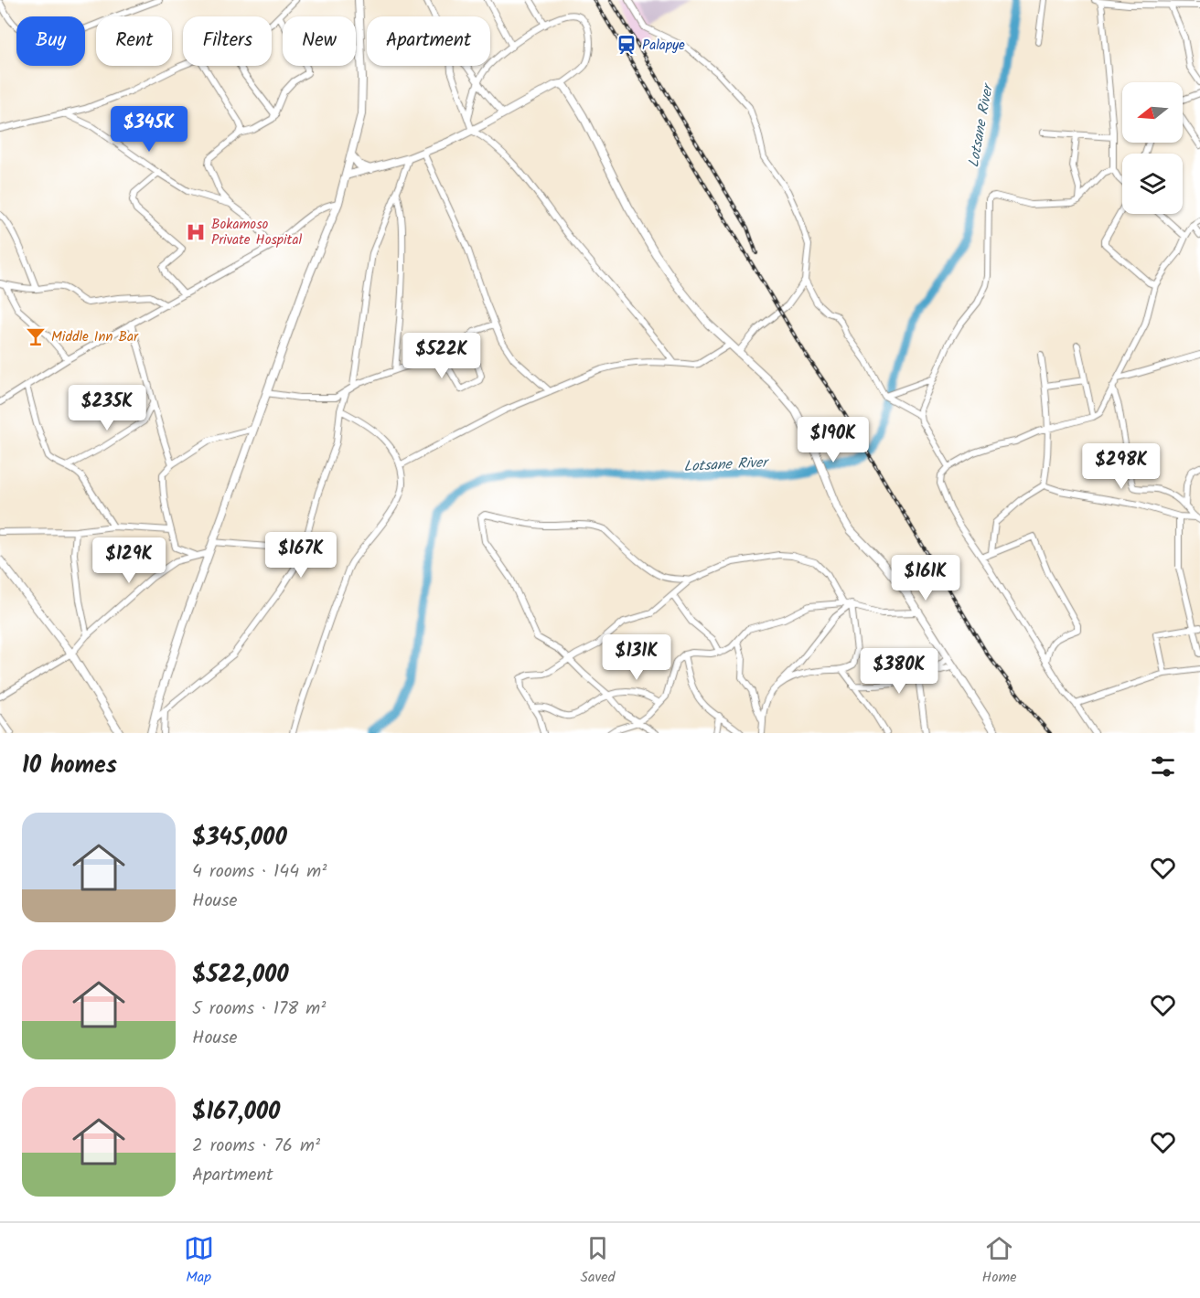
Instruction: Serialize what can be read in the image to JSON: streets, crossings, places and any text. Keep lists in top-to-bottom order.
{
  "water": ["Lotsane River"],
  "places": {
    "station": ["Palapye"],
    "hospital": ["Bokamoso Private Hospital"],
    "bar": ["Middle Inn Bar"]
  },
  "north": "left",
  "page": {
    "chip": [
      "Buy",
      "Rent",
      "Filters",
      "New",
      "Apartment"
    ],
    "price": [
      "$345K",
      "$522K",
      "$235K",
      "$190K",
      "$298K",
      "$167K",
      "$129K",
      "$161K",
      "$131K",
      "$380K"
    ],
    "heading": "10 homes",
    "list": [
      {
        "name": "$345,000",
        "note": "4 rooms · 144 m² · House"
      },
      {
        "name": "$522,000",
        "note": "5 rooms · 178 m² · House"
      },
      {
        "name": "$167,000",
        "note": "2 rooms · 76 m² · Apartment"
      }
    ],
    "tabs": ["Map", "Saved", "Home"]
  }
}
